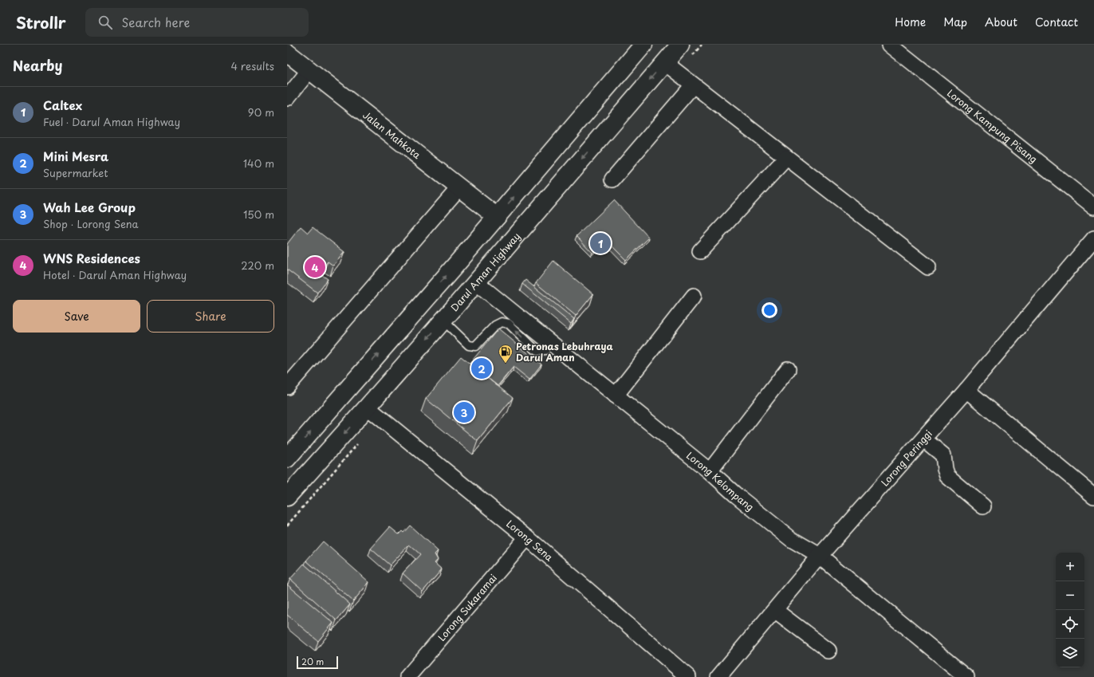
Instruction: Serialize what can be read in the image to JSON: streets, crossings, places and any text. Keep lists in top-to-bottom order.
{
  "streets": {
    "main road": ["Jalan Mahkota", "Darul Aman Highway"],
    "street": [
      "Lorong Kampung Pisang",
      "Lorong Peringgi",
      "Lorong Kelompang",
      "Lorong Sena",
      "Lorong Sukaramai"
    ]
  },
  "crossings": [
    ["Darul Aman Highway", "Lorong Kelompang"],
    ["Darul Aman Highway", "Lorong Sena"],
    ["Lorong Peringgi", "Lorong Kelompang"],
    ["Lorong Sena", "Lorong Sukaramai"]
  ],
  "places": {
    "fuel station": ["Petronas Lebuhraya Darul Aman"]
  },
  "scale_bar": "20 m",
  "page": {
    "header": "Strollr",
    "search": "Search here",
    "nav": [
      "Home",
      "Map",
      "About",
      "Contact"
    ],
    "heading": ["Nearby", "4 results"],
    "list": [
      {
        "mark": "1",
        "name": "Caltex",
        "note": "Fuel · Darul Aman Highway",
        "value": "90 m"
      },
      {
        "mark": "2",
        "name": "Mini Mesra",
        "note": "Supermarket",
        "value": "140 m"
      },
      {
        "mark": "3",
        "name": "Wah Lee Group",
        "note": "Shop · Lorong Sena",
        "value": "150 m"
      },
      {
        "mark": "4",
        "name": "WNS Residences",
        "note": "Hotel · Darul Aman Highway",
        "value": "220 m"
      }
    ],
    "pins": [
      "1",
      "4",
      "2",
      "3"
    ],
    "buttons": ["Save", "Share"],
    "map_buttons": ["+", "−"],
    "scale": "20 m"
  }
}
